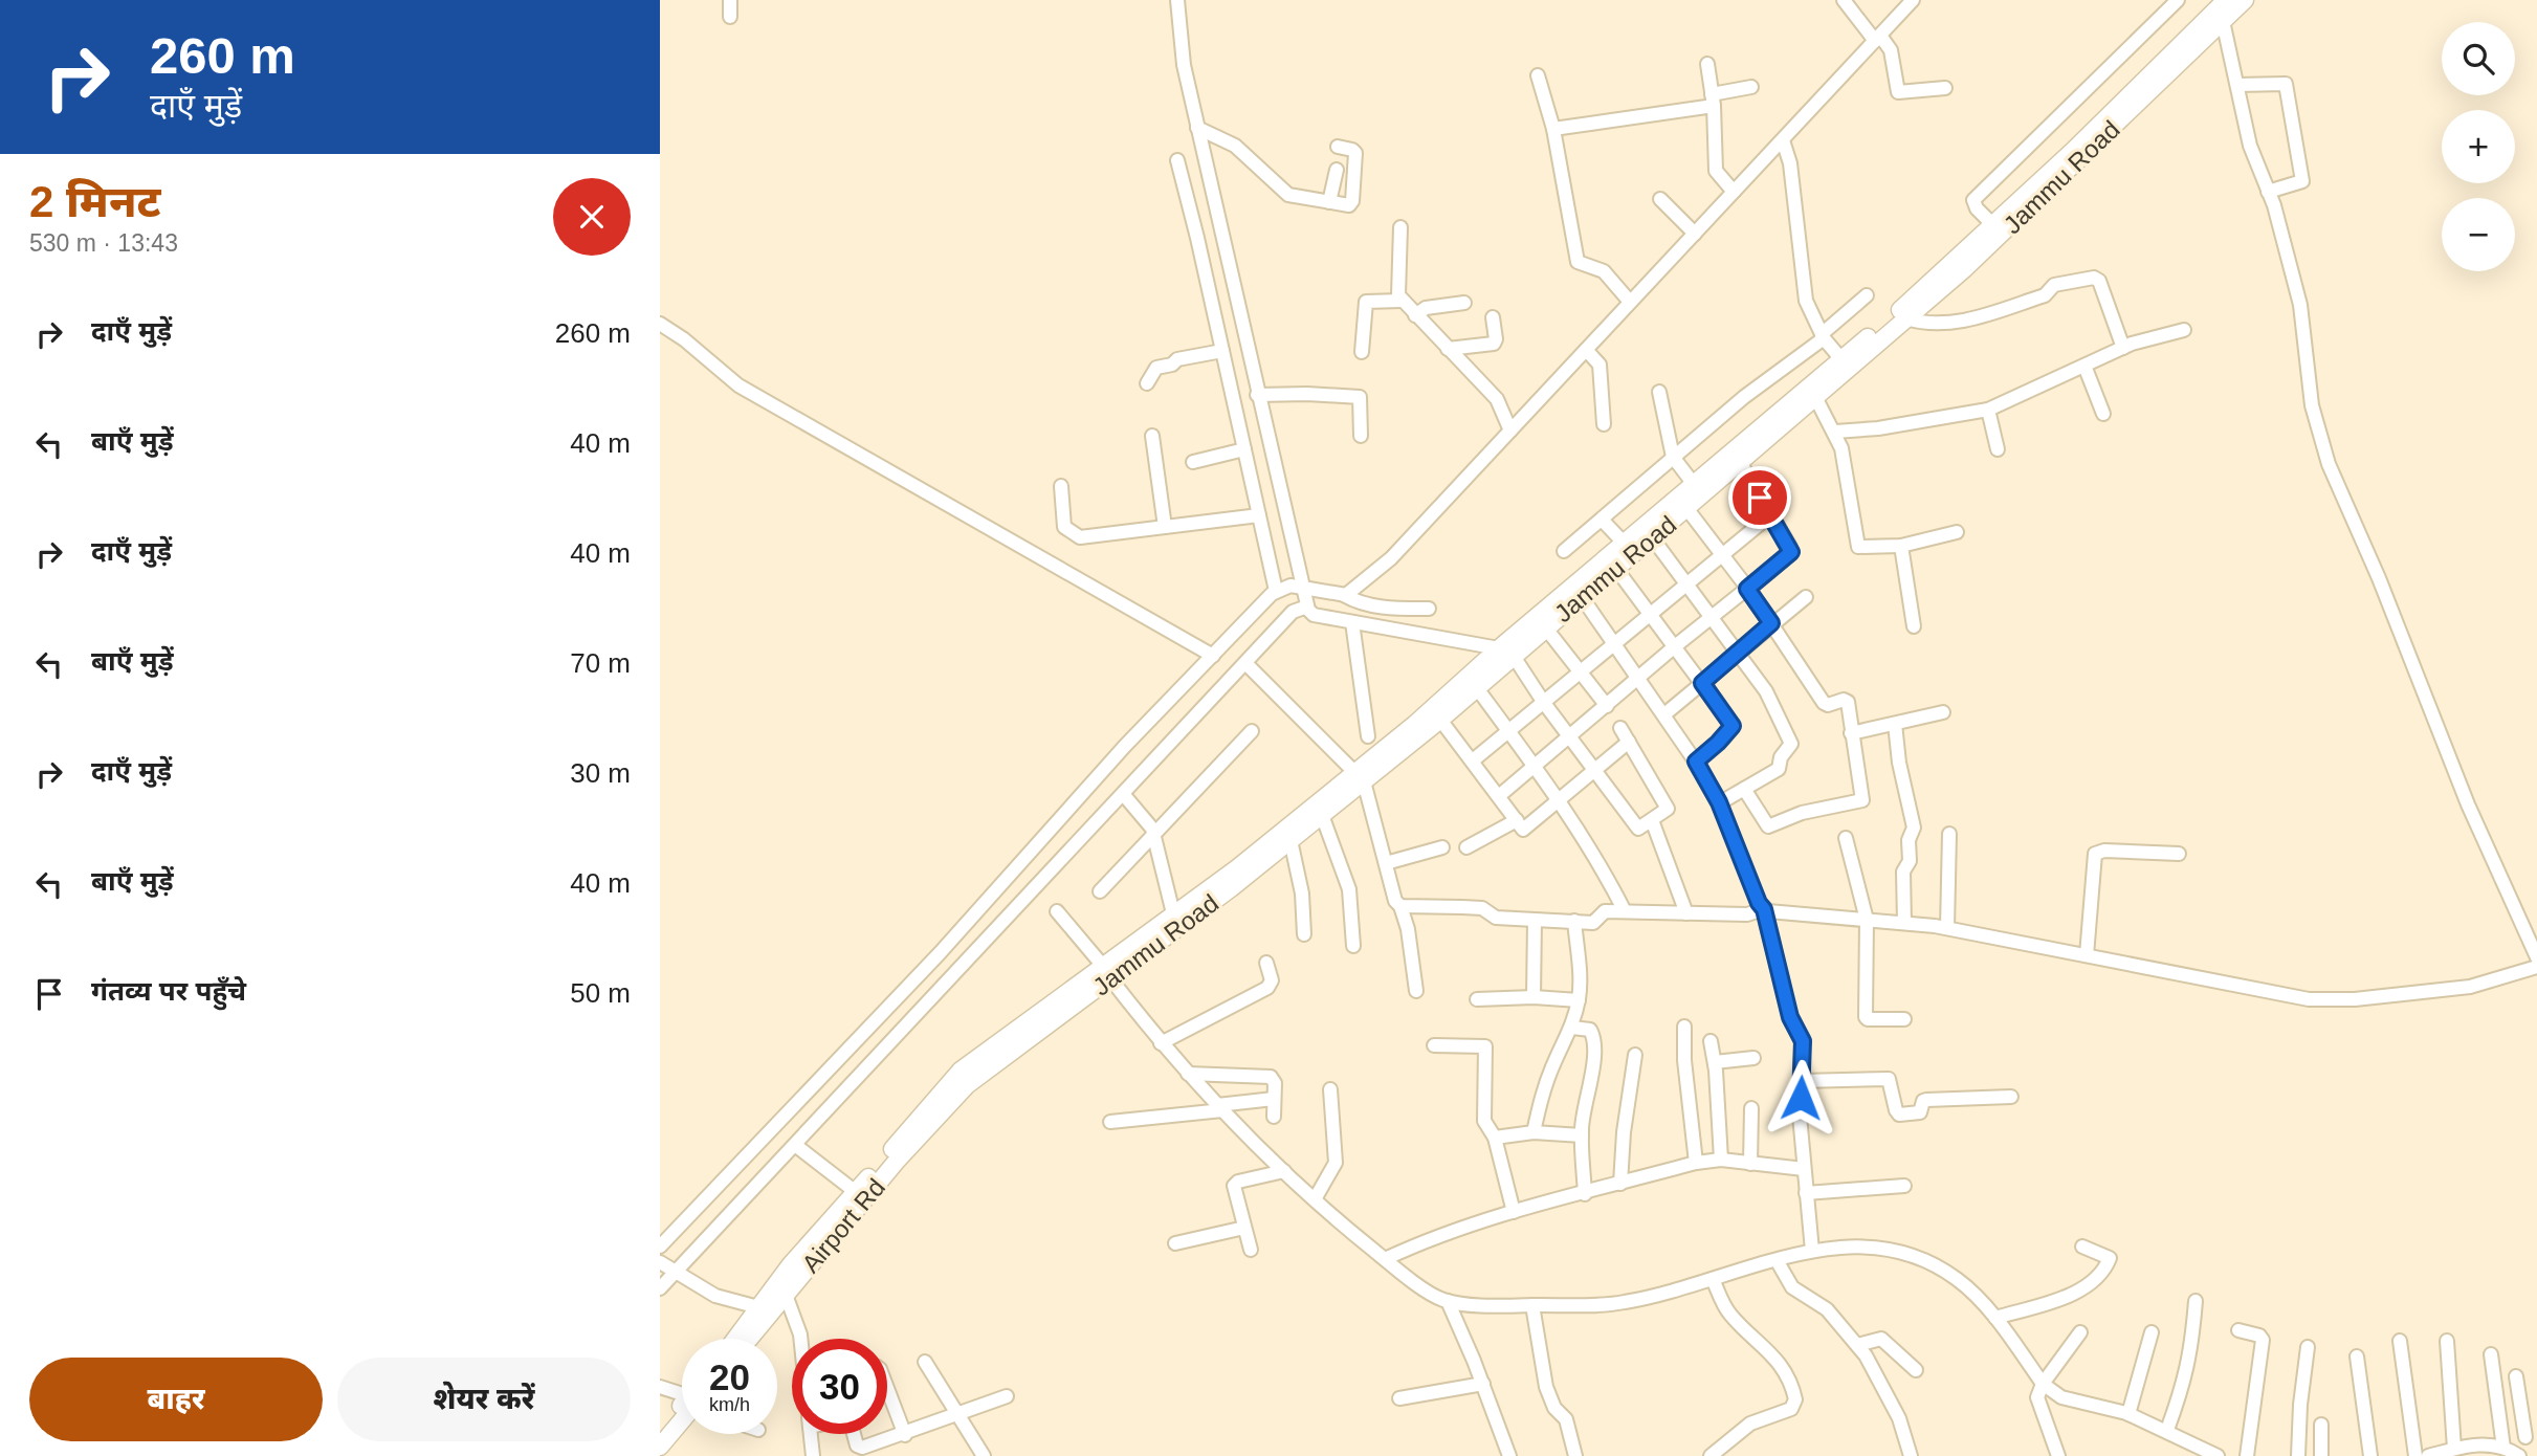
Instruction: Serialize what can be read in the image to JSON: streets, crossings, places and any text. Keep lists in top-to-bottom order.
{
  "streets": {
    "main road": ["Jammu Road", "Airport Rd"]
  },
  "crossings": [
    ["Jammu Road", "Airport Rd"]
  ],
  "page": {
    "turn": ["260 m", "दाएँ मुड़ें"],
    "map_buttons": ["+", "−"],
    "heading": ["2 मिनट", "530 m · 13:43"],
    "list": [
      {
        "name": "दाएँ मुड़ें",
        "value": "260 m"
      },
      {
        "name": "बाएँ मुड़ें",
        "value": "40 m"
      },
      {
        "name": "दाएँ मुड़ें",
        "value": "40 m"
      },
      {
        "name": "बाएँ मुड़ें",
        "value": "70 m"
      },
      {
        "name": "दाएँ मुड़ें",
        "value": "30 m"
      },
      {
        "name": "बाएँ मुड़ें",
        "value": "40 m"
      },
      {
        "name": "गंतव्य पर पहुँचे",
        "value": "50 m"
      }
    ],
    "speed": "20 km/h",
    "limit": "30",
    "buttons": ["बाहर", "शेयर करें"]
  }
}
